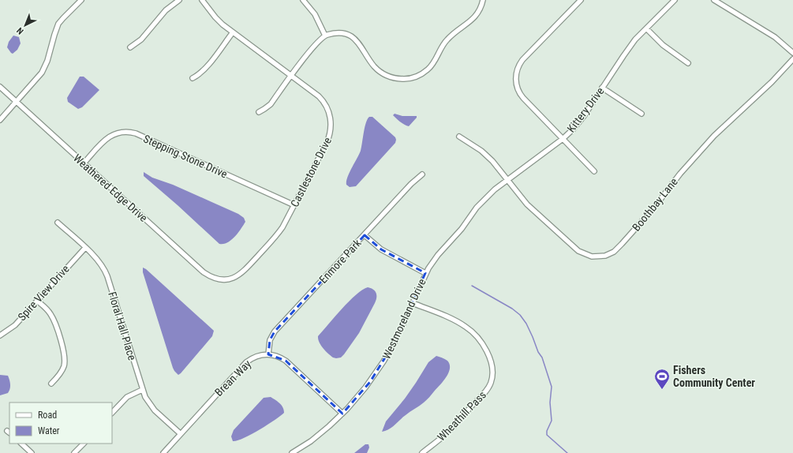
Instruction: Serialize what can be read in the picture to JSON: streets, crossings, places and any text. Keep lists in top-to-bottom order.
{
  "streets": {
    "street": [
      "Kittery Drive",
      "Stepping Stone Drive",
      "Castlestone Drive",
      "Weathered Edge Drive",
      "Boothbay Lane",
      "Enmore Park",
      "Spire View Drive",
      "Westmoreland Drive",
      "Floral Hall Place",
      "Brean Way",
      "Wheathill Pass"
    ]
  },
  "crossings": [
    ["Kittery Drive", "Boothbay Lane"],
    ["Kittery Drive", "Westmoreland Drive"],
    ["Stepping Stone Drive", "Castlestone Drive"],
    ["Stepping Stone Drive", "Weathered Edge Drive"],
    ["Castlestone Drive", "Weathered Edge Drive"],
    ["Enmore Park", "Brean Way"],
    ["Spire View Drive", "Floral Hall Place"],
    ["Westmoreland Drive", "Wheathill Pass"],
    ["Floral Hall Place", "Brean Way"]
  ],
  "places": {
    "sports": ["Fishers Community Center"]
  },
  "legend": ["Road", "Water"],
  "north": "bottom left"
}
